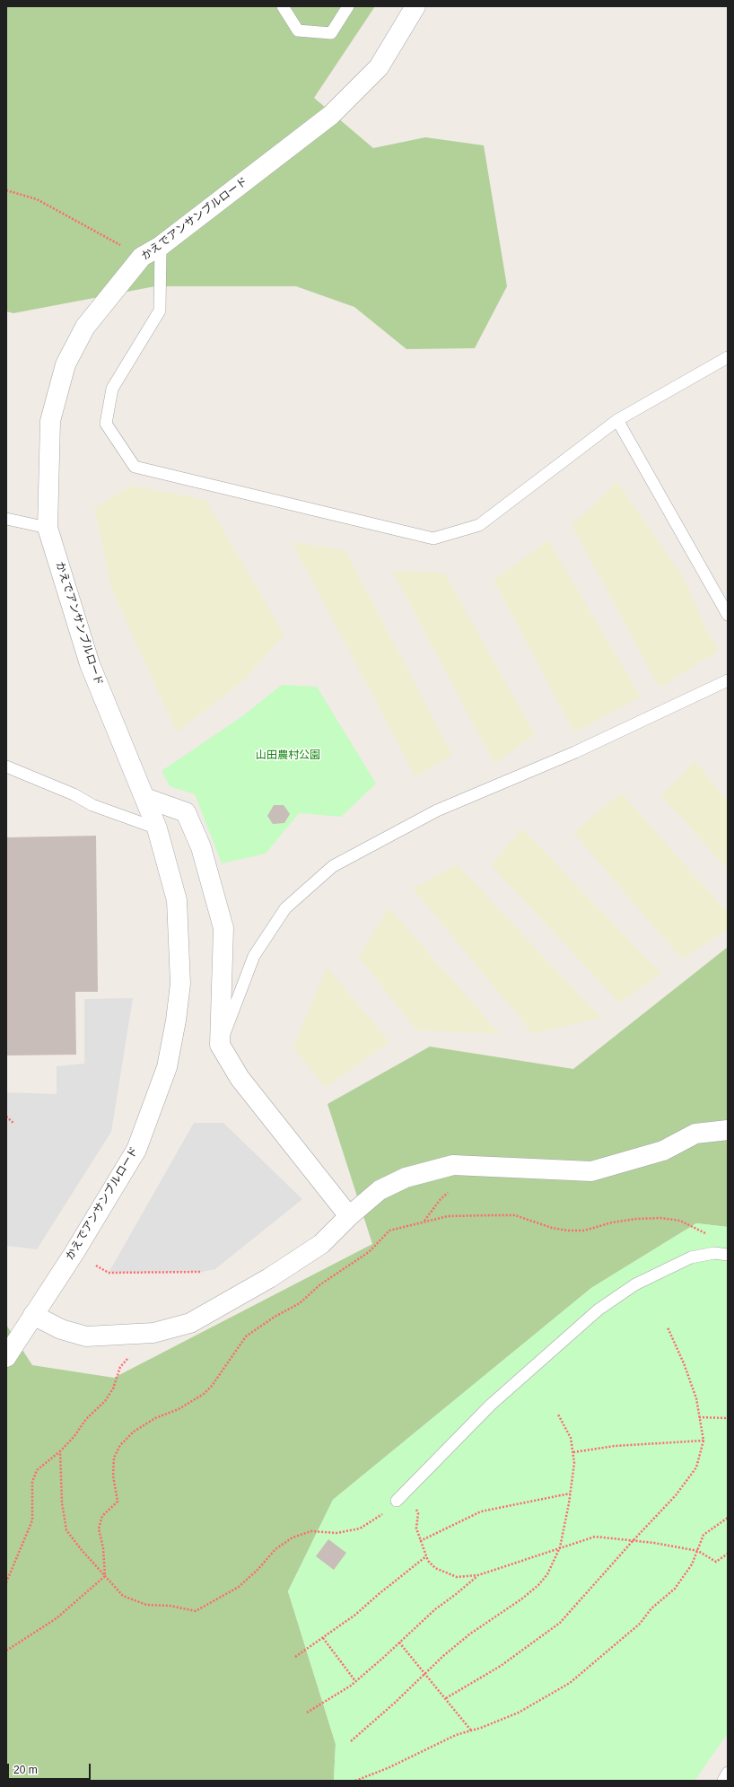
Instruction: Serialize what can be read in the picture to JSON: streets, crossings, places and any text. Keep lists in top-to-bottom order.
{
  "streets": {
    "street": ["かえでアンサンブルロード"]
  },
  "parks": ["山田農村公園"],
  "scale_bar": "20 m"
}
